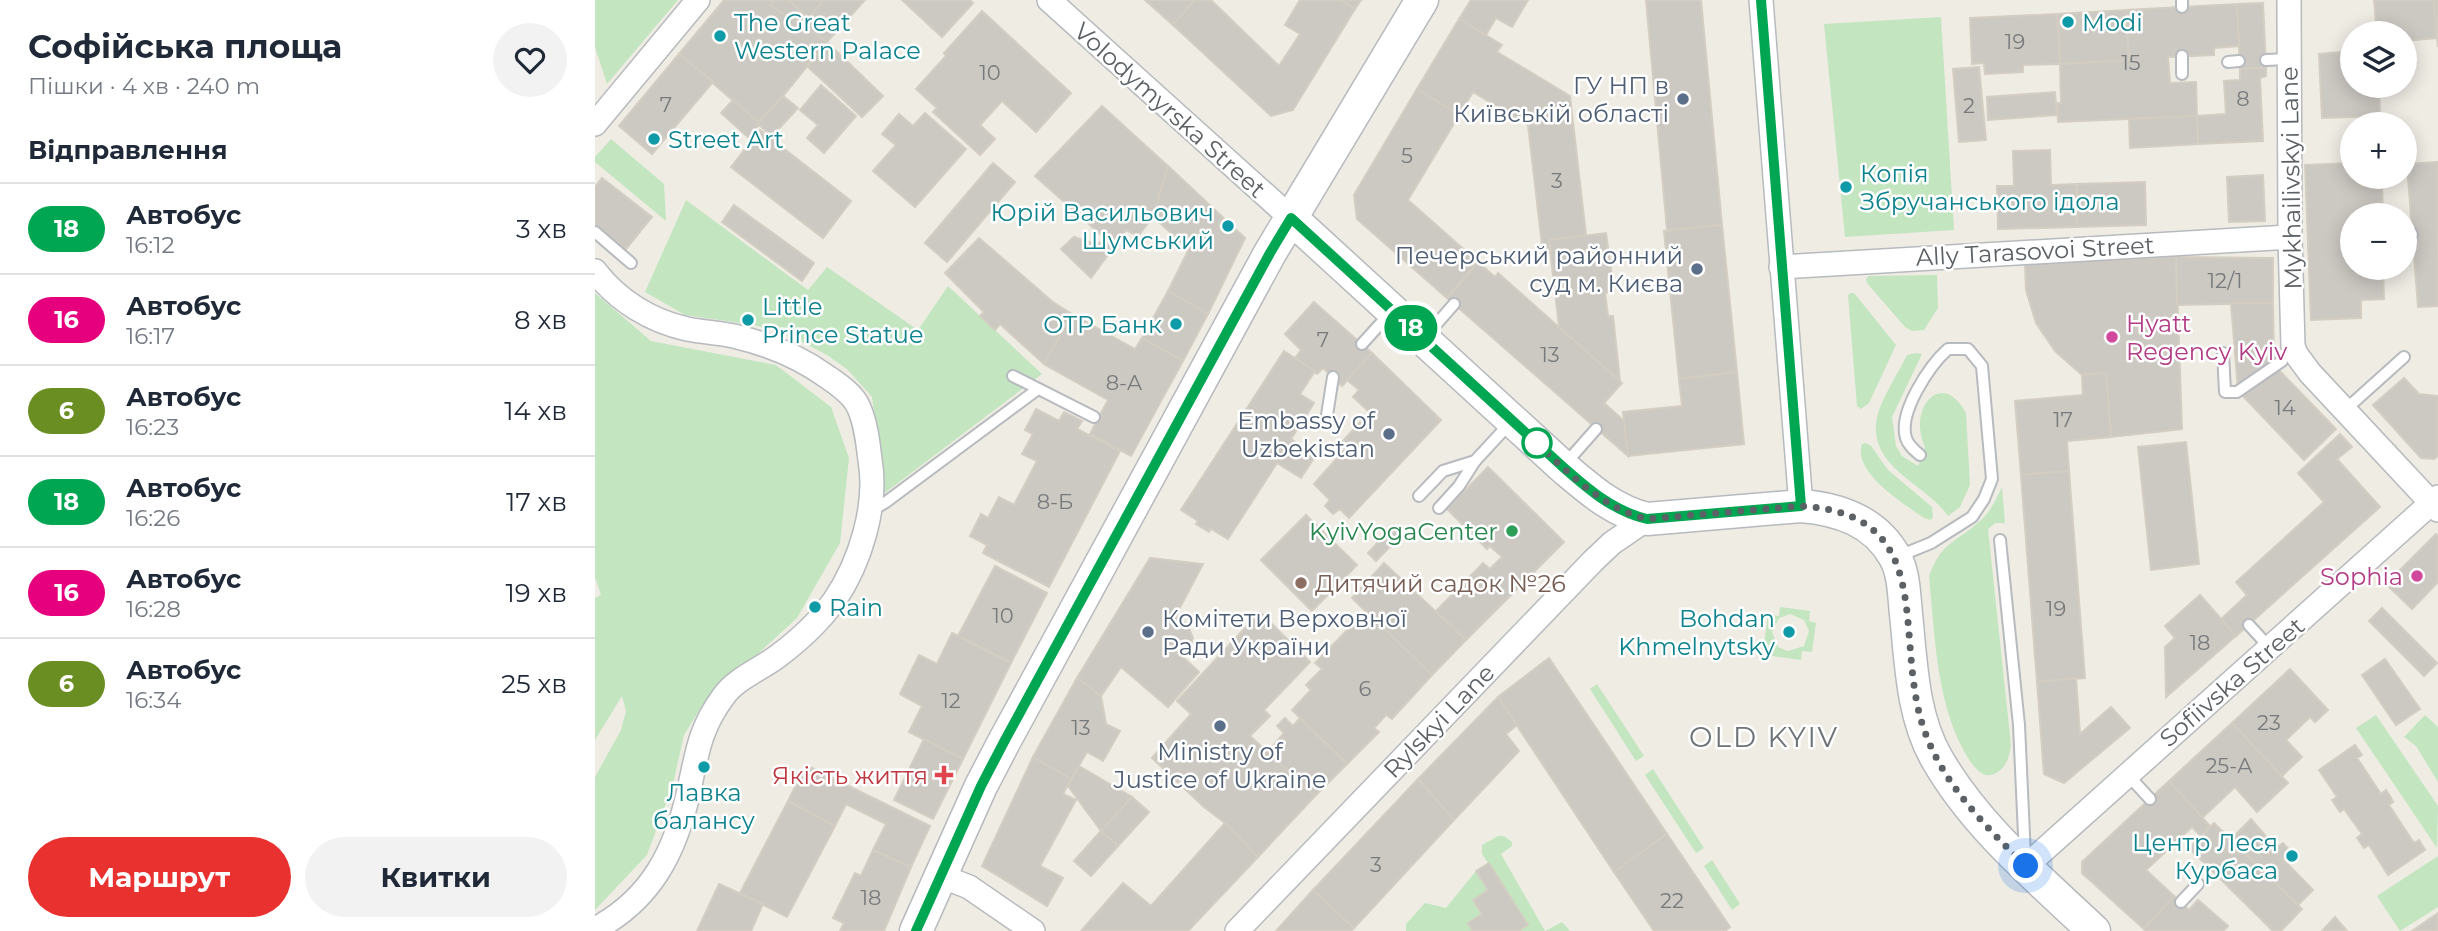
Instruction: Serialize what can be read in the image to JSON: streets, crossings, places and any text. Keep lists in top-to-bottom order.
{
  "streets": {
    "main road": ["Volodymyrska Street"],
    "street": [
      "Mykhailivskyi Lane",
      "Ally Tarasovoi Street",
      "Sofiivska Street",
      "Rylskyi Lane"
    ]
  },
  "crossings": [
    ["Volodymyrska Street", "Sofiivska Street"],
    ["Volodymyrska Street", "Rylskyi Lane"],
    ["Mykhailivskyi Lane", "Ally Tarasovoi Street"],
    ["Mykhailivskyi Lane", "Sofiivska Street"]
  ],
  "districts": ["OLD KYIV"],
  "places": {
    "other": [
      "Modi",
      "The Great Western Palace",
      "ГУ НП в Київській області",
      "Street Art",
      "Копія Збручанського ідола",
      "Юрій Васильович Шумський",
      "Печерський районний суд м. Києва",
      "Little Prince Statue",
      "OTP Банк",
      "Hyatt Regency Kyiv",
      "Embassy of Uzbekistan",
      "KyivYogaCenter",
      "Sophia",
      "Дитячий садок №26",
      "Rain",
      "Комітети Верховної Ради України",
      "Bohdan Khmelnytsky",
      "Ministry of Justice of Ukraine",
      "Лавка балансу",
      "Центр Леся Курбаса"
    ],
    "health": ["Якість життя"]
  },
  "lines": ["bus line 18"],
  "house_numbers": [
    "19",
    "15",
    "10",
    "8",
    "7",
    "2",
    "5",
    "3",
    "12/1",
    "7",
    "13",
    "8-А",
    "14",
    "17",
    "8-Б",
    "19",
    "10",
    "18",
    "6",
    "12",
    "23",
    "13",
    "25-А",
    "3",
    "18",
    "22"
  ],
  "page": {
    "heading": [
      ["Софійська площа", "Пішки · 4 хв · 240 m"],
      "Відправлення"
    ],
    "on_map": "18",
    "map_buttons": ["+", "−"],
    "list": [
      {
        "mark": "18",
        "name": "Автобус",
        "note": "16:12",
        "value": "3 хв"
      },
      {
        "mark": "16",
        "name": "Автобус",
        "note": "16:17",
        "value": "8 хв"
      },
      {
        "mark": "6",
        "name": "Автобус",
        "note": "16:23",
        "value": "14 хв"
      },
      {
        "mark": "18",
        "name": "Автобус",
        "note": "16:26",
        "value": "17 хв"
      },
      {
        "mark": "16",
        "name": "Автобус",
        "note": "16:28",
        "value": "19 хв"
      },
      {
        "mark": "6",
        "name": "Автобус",
        "note": "16:34",
        "value": "25 хв"
      }
    ],
    "buttons": ["Маршрут", "Квитки"]
  }
}
